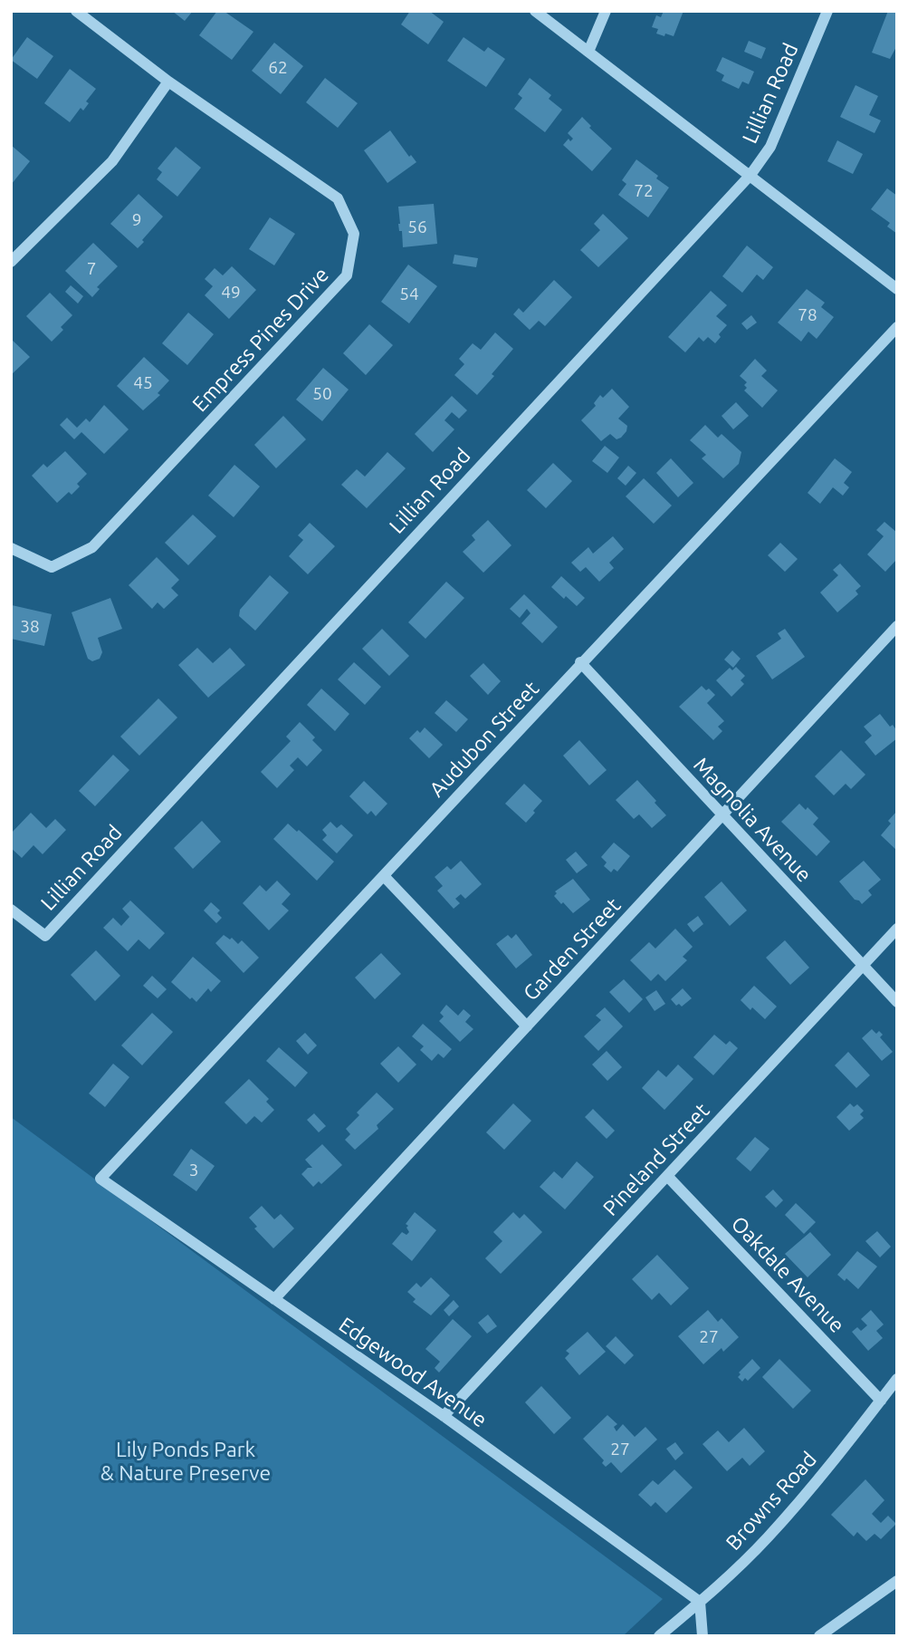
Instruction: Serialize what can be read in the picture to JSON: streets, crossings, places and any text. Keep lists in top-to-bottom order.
{
  "streets": {
    "street": [
      "Lillian Road",
      "Empress Pines Drive",
      "Audubon Street",
      "Magnolia Avenue",
      "Garden Street",
      "Pineland Street",
      "Oakdale Avenue",
      "Edgewood Avenue",
      "Browns Road"
    ]
  },
  "crossings": [
    ["Audubon Street", "Magnolia Avenue"],
    ["Audubon Street", "Edgewood Avenue"],
    ["Magnolia Avenue", "Garden Street"],
    ["Magnolia Avenue", "Pineland Street"],
    ["Garden Street", "Edgewood Avenue"],
    ["Pineland Street", "Oakdale Avenue"],
    ["Pineland Street", "Edgewood Avenue"],
    ["Oakdale Avenue", "Browns Road"],
    ["Edgewood Avenue", "Browns Road"]
  ],
  "parks": ["Lily Ponds Park & Nature Preserve"],
  "house_numbers": [
    "62",
    "72",
    "9",
    "56",
    "7",
    "49",
    "54",
    "78",
    "45",
    "50",
    "38",
    "3",
    "27",
    "27"
  ]
}
